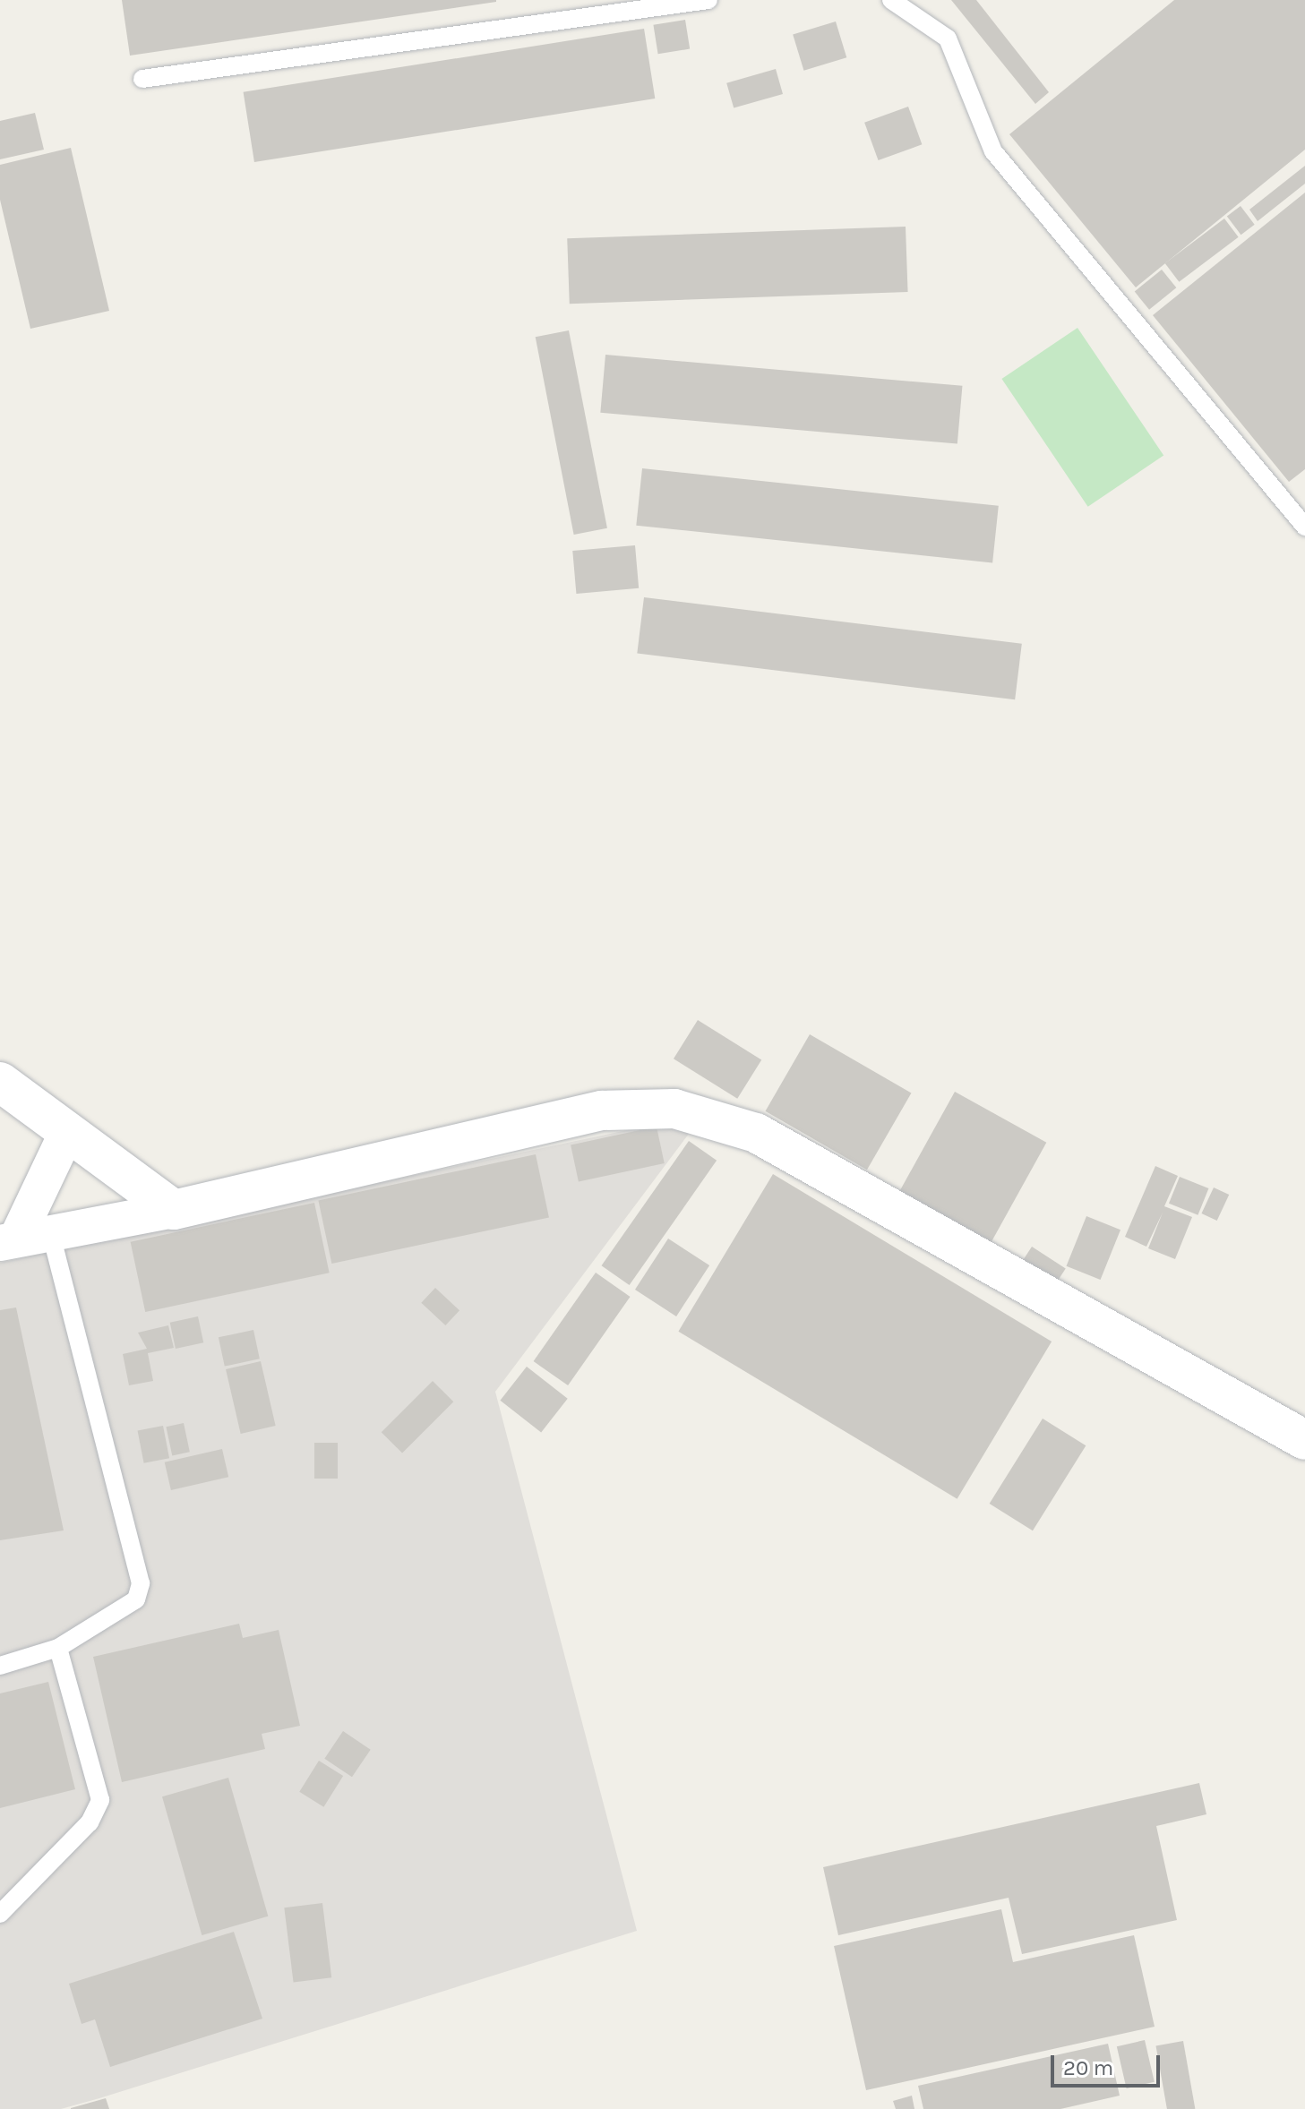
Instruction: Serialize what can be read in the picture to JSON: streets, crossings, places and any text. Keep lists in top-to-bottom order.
{
  "scale_bar": "20 m"
}
